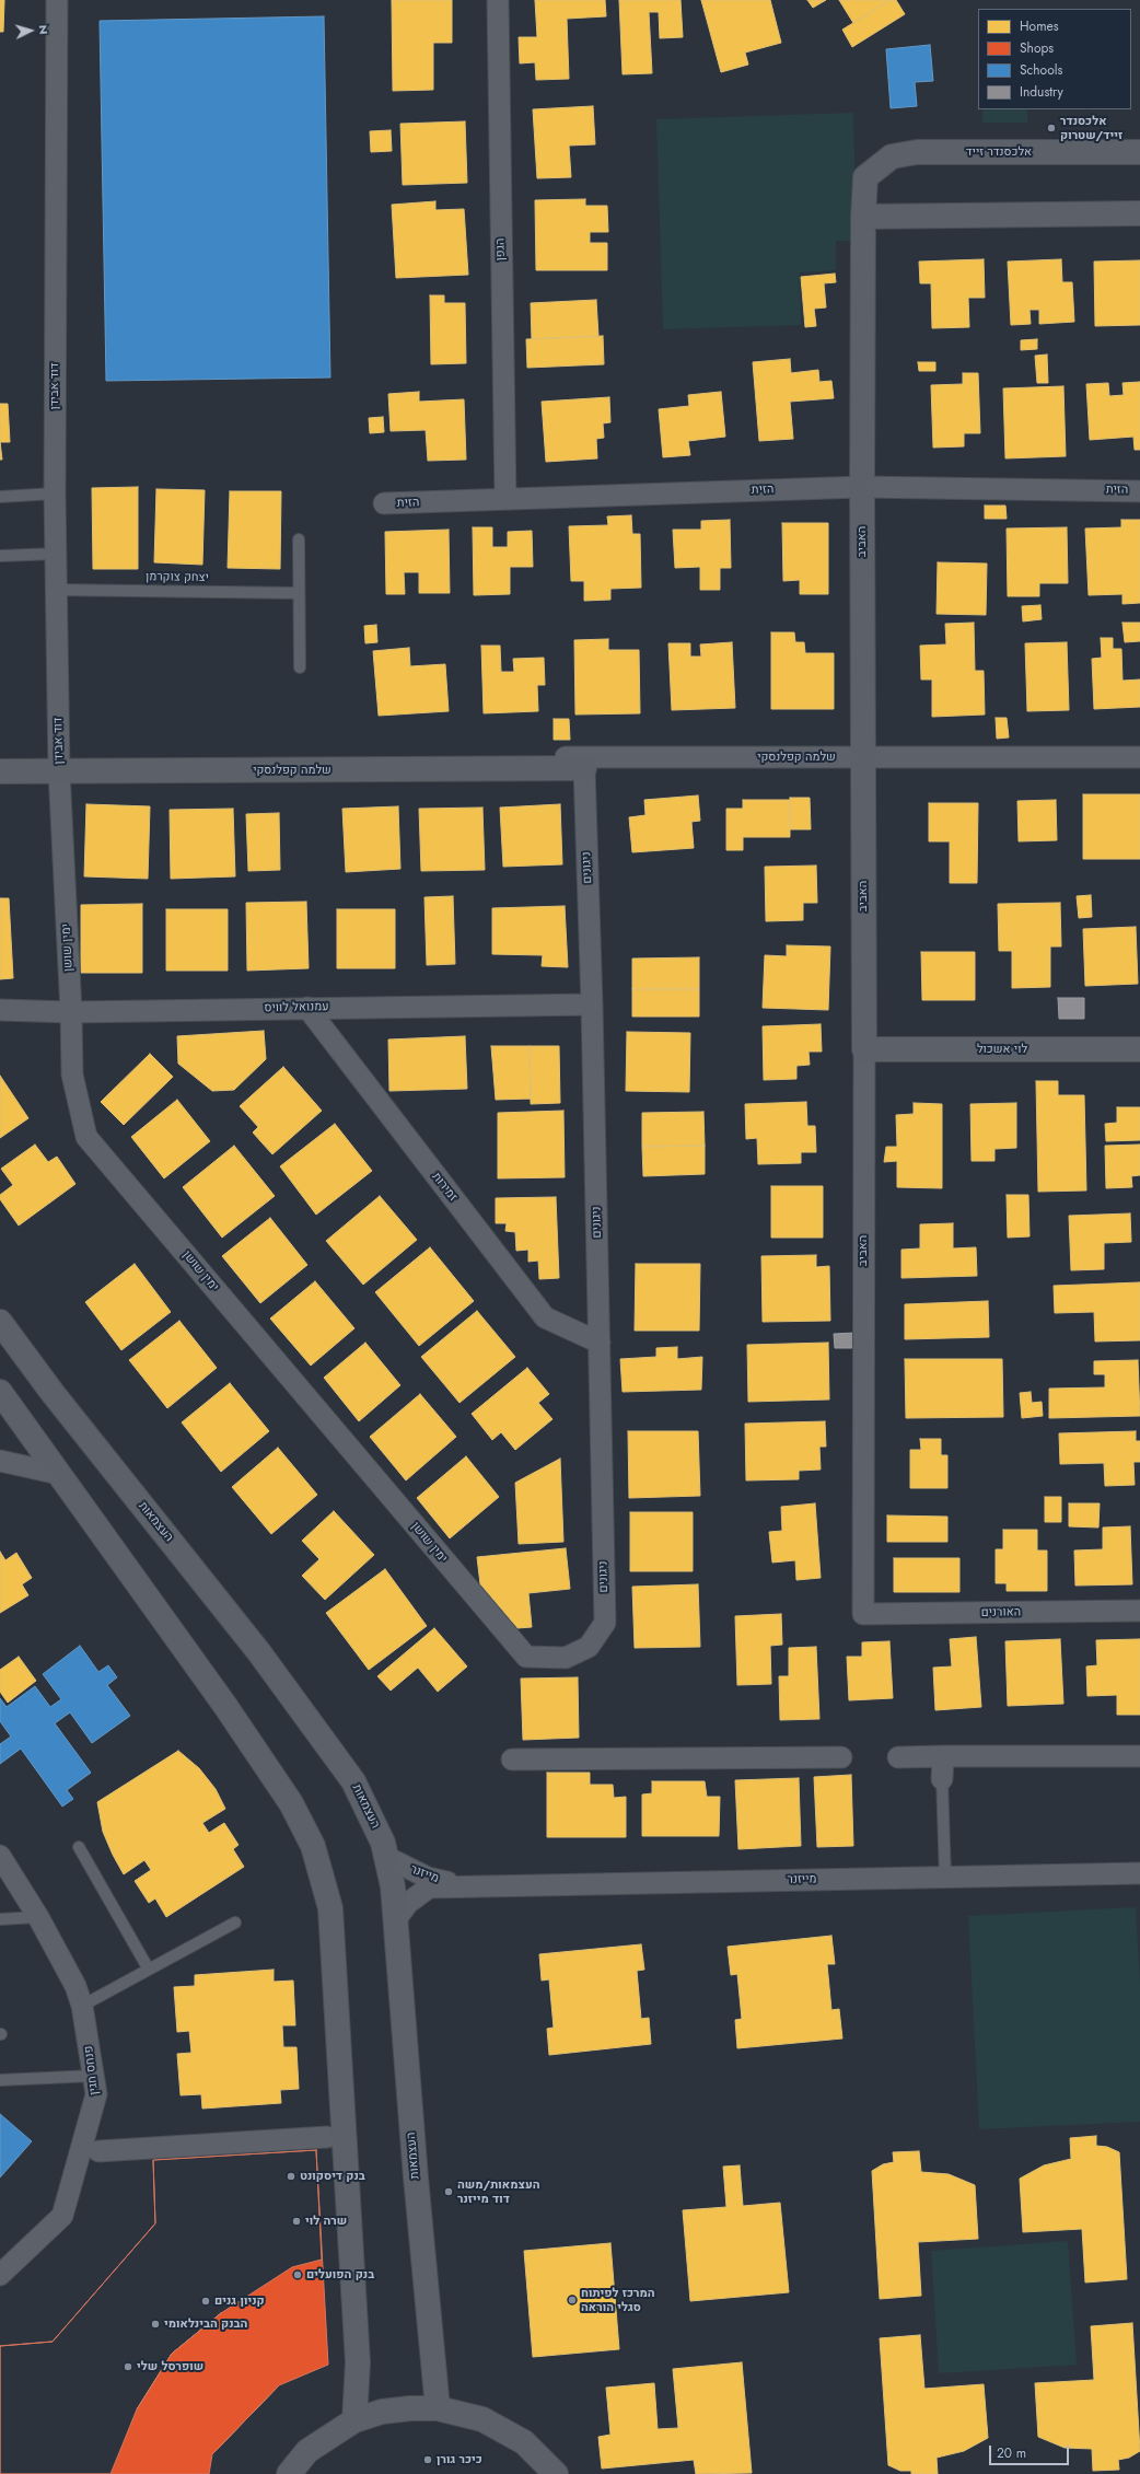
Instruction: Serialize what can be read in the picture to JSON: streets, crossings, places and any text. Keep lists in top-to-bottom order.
{
  "streets": {
    "main road": [
      "אלכסנדר זייד",
      "האביב",
      "שלמה קפלנסקי",
      "לוי אשכול",
      "העצמאות"
    ],
    "street": [
      "הגפן",
      "דוד אבידן",
      "הזית",
      "ניגונים",
      "ימין שושן",
      "עמנואל לוויס",
      "זמירות",
      "האורנים",
      "מייזנר",
      "פנחס חגין"
    ],
    "lane": ["יצחק צוקרמן"]
  },
  "crossings": [
    ["אלכסנדר זייד", "האביב"],
    ["הגפן", "הזית"],
    ["דוד אבידן", "יצחק צוקרמן"],
    ["דוד אבידן", "שלמה קפלנסקי"],
    ["דוד אבידן", "ימין שושן"],
    ["הזית", "האביב"],
    ["האביב", "שלמה קפלנסקי"],
    ["האביב", "לוי אשכול"],
    ["האביב", "האורנים"],
    ["שלמה קפלנסקי", "ניגונים"],
    ["שלמה קפלנסקי", "ימין שושן"],
    ["ניגונים", "ימין שושן"],
    ["ניגונים", "עמנואל לוויס"],
    ["ניגונים", "זמירות"],
    ["ימין שושן", "עמנואל לוויס"],
    ["עמנואל לוויס", "זמירות"],
    ["העצמאות", "מייזנר"]
  ],
  "places": [
    "אלכסנדר זייד/שטרוק",
    "בנק דיסקונט",
    "העצמאות/משה דוד מייזנר",
    "שרה לוי",
    "בנק הפועלים",
    "המרכז לפיתוח סגלי הוראה",
    "קניון גנים",
    "הבנק הבינלאומי",
    "שופרסל שלי",
    "כיכר גורן"
  ],
  "legend": [
    "Homes",
    "Shops",
    "Schools",
    "Industry"
  ],
  "scale_bar": "20 m",
  "north": "right"
}
